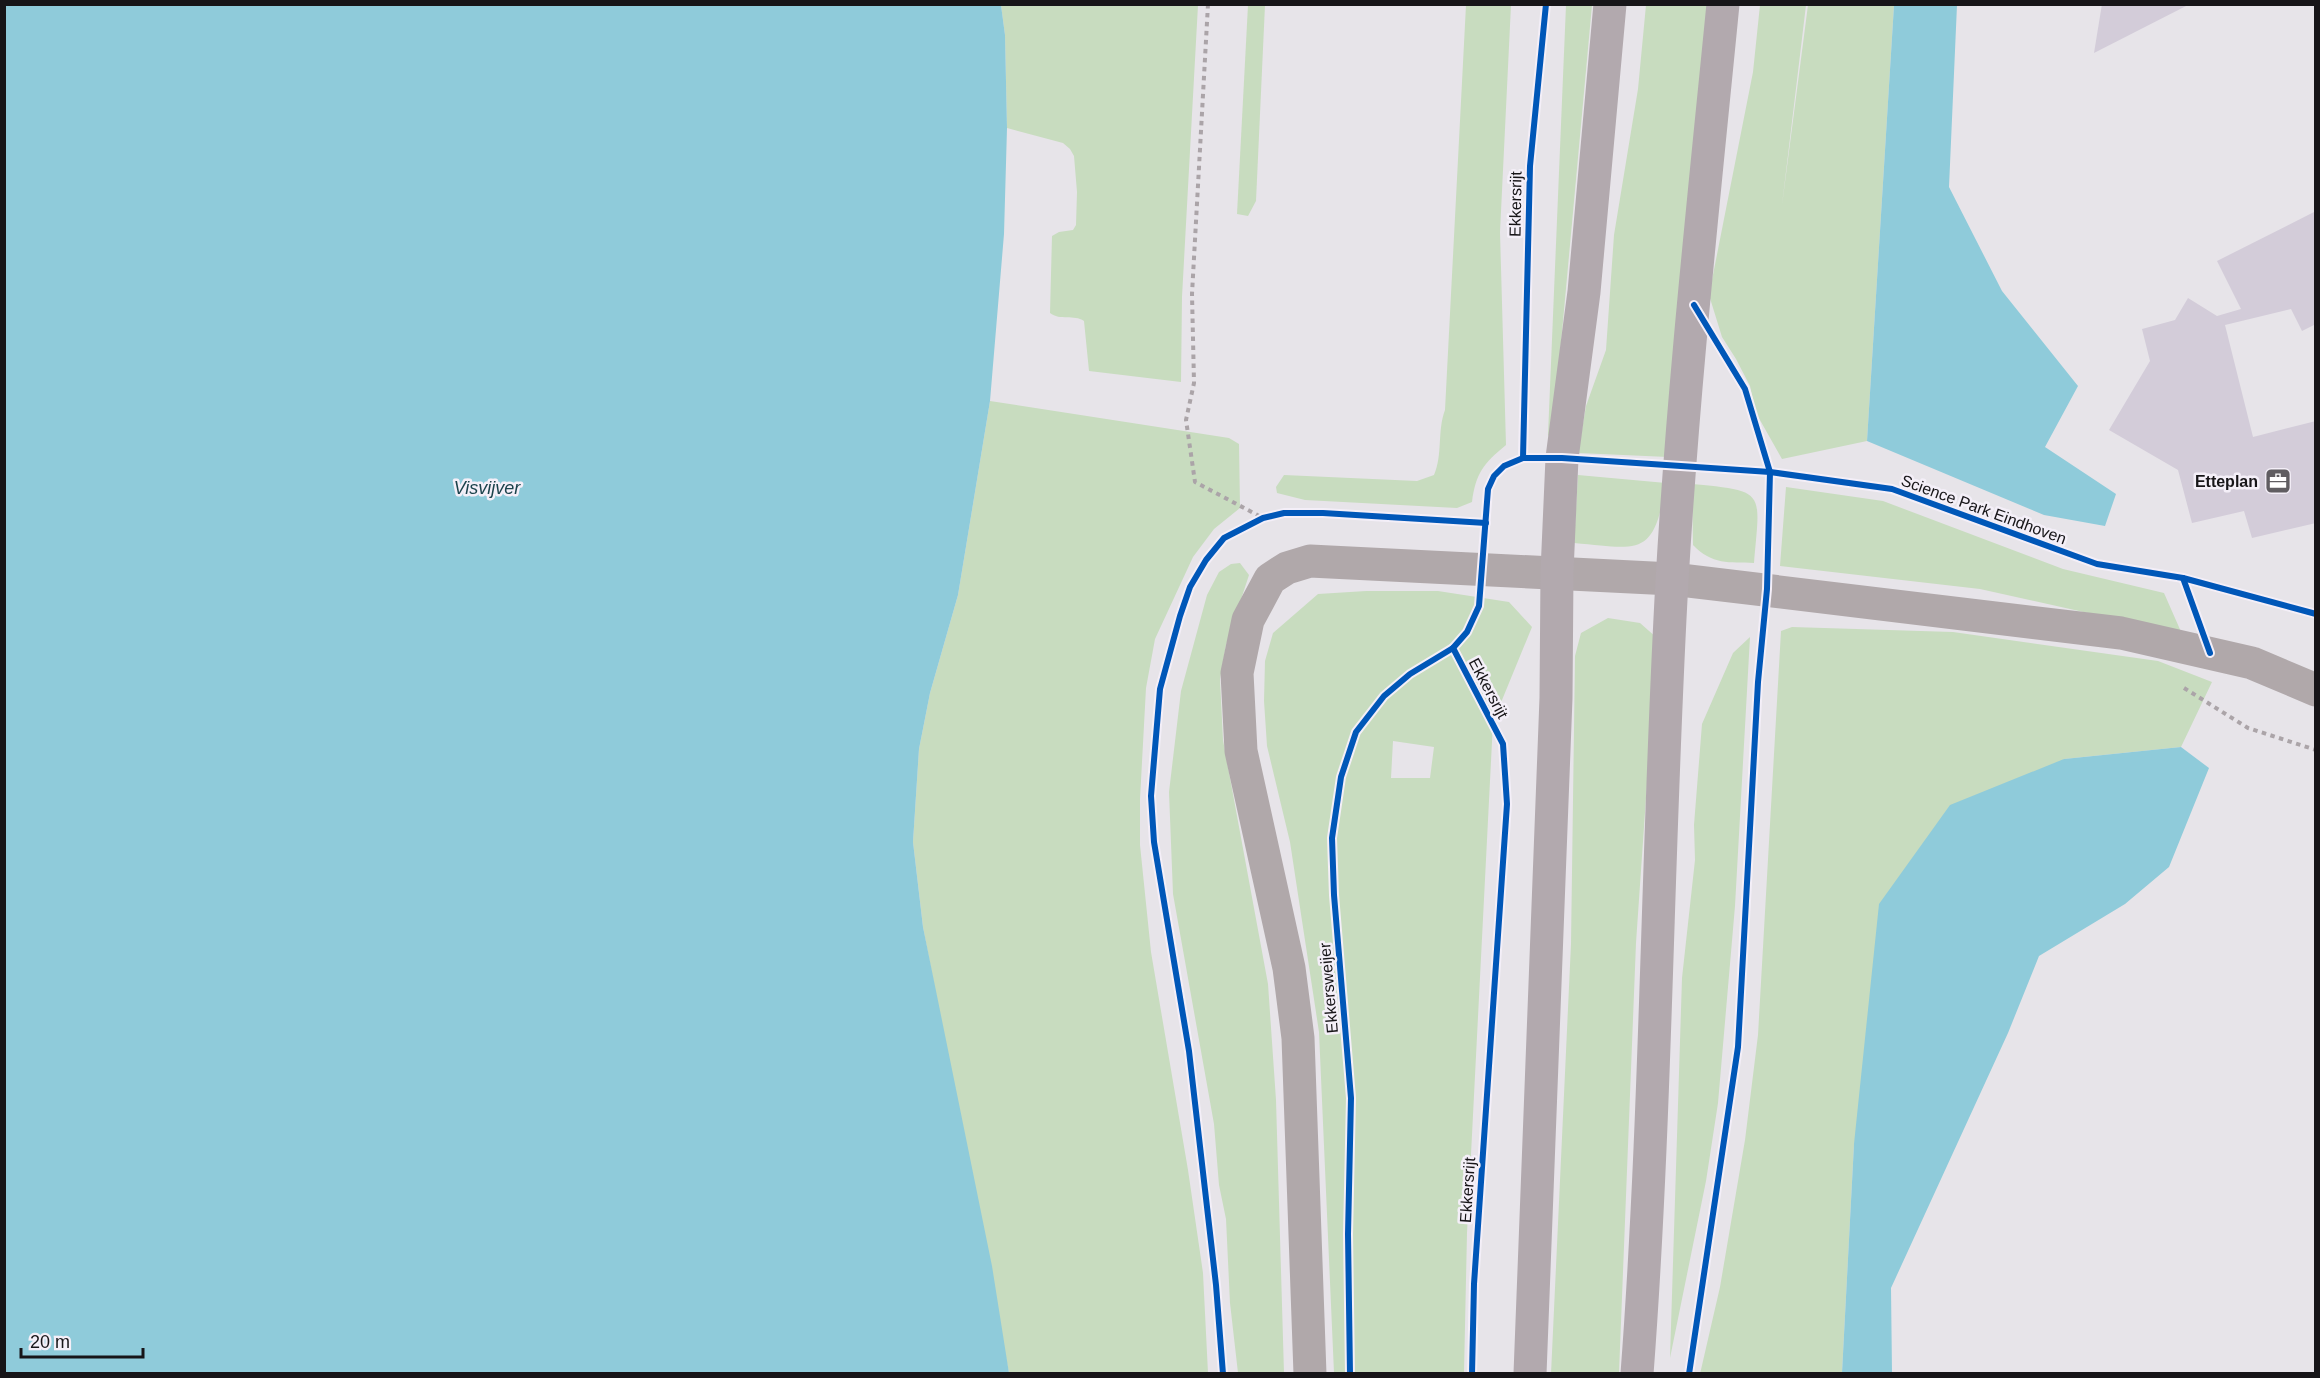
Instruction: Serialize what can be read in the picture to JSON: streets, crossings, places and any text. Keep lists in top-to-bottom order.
{
  "streets": {
    "street": ["Ekkersweijer"],
    "cycle path": ["Ekkersrijt", "Science Park Eindhoven"]
  },
  "water": ["Visvijver"],
  "places": {
    "office": ["Etteplan"]
  },
  "scale_bar": "20 m"
}
